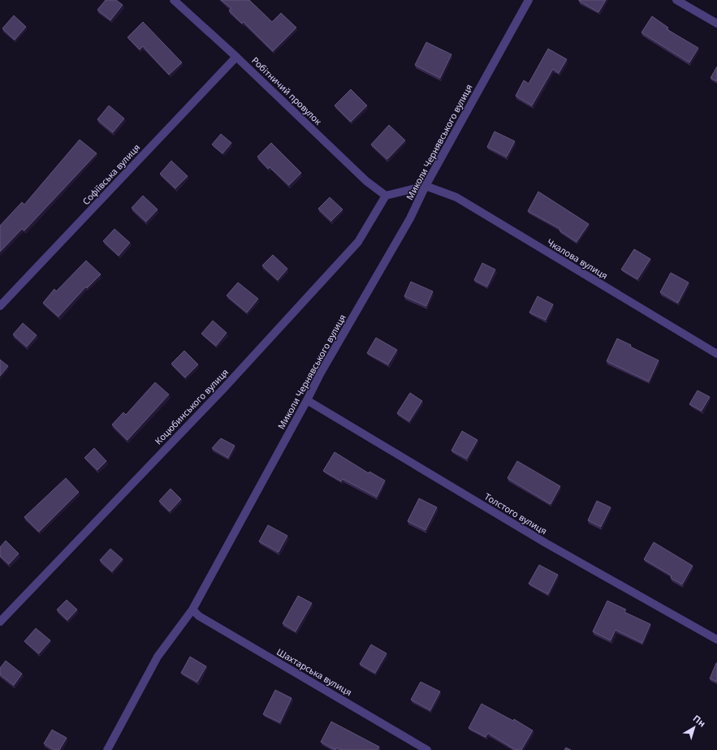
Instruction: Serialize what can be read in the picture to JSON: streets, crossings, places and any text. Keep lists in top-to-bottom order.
{
  "streets": {
    "street": [
      "Робітничий провулок",
      "Миколи Чернявського вулиця",
      "Софіївська вулиця",
      "Чкалова вулиця",
      "Коцюбинського вулиця",
      "Толстого вулиця",
      "Шахтарська вулиця"
    ]
  },
  "crossings": [
    ["Робітничий провулок", "Софіївська вулиця"],
    ["Робітничий провулок", "Коцюбинського вулиця"],
    ["Миколи Чернявського вулиця", "Чкалова вулиця"],
    ["Миколи Чернявського вулиця", "Толстого вулиця"],
    ["Миколи Чернявського вулиця", "Шахтарська вулиця"]
  ],
  "north": "top right"
}
